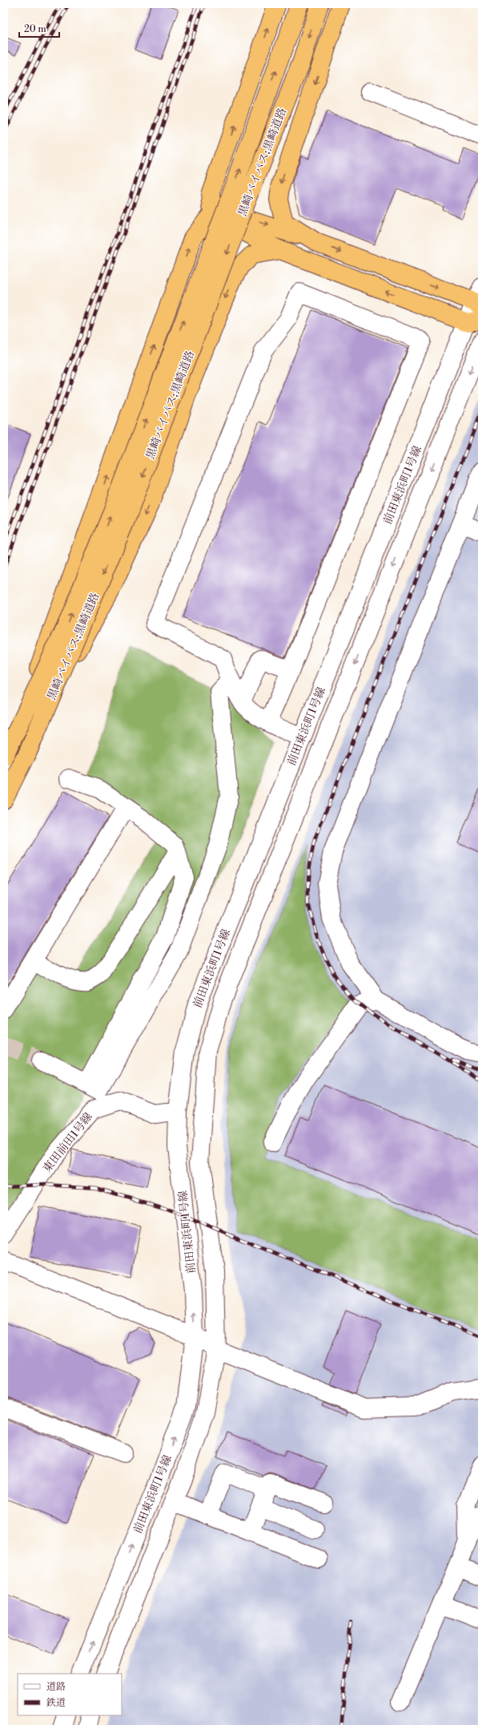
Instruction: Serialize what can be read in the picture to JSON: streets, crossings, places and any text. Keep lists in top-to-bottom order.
{
  "streets": {
    "highway": ["黒崎バイパス;黒崎道路"],
    "street": ["前田東浜町1号線", "東田前田1号線"]
  },
  "legend": ["道路", "鉄道"],
  "scale_bar": "20 m"
}
